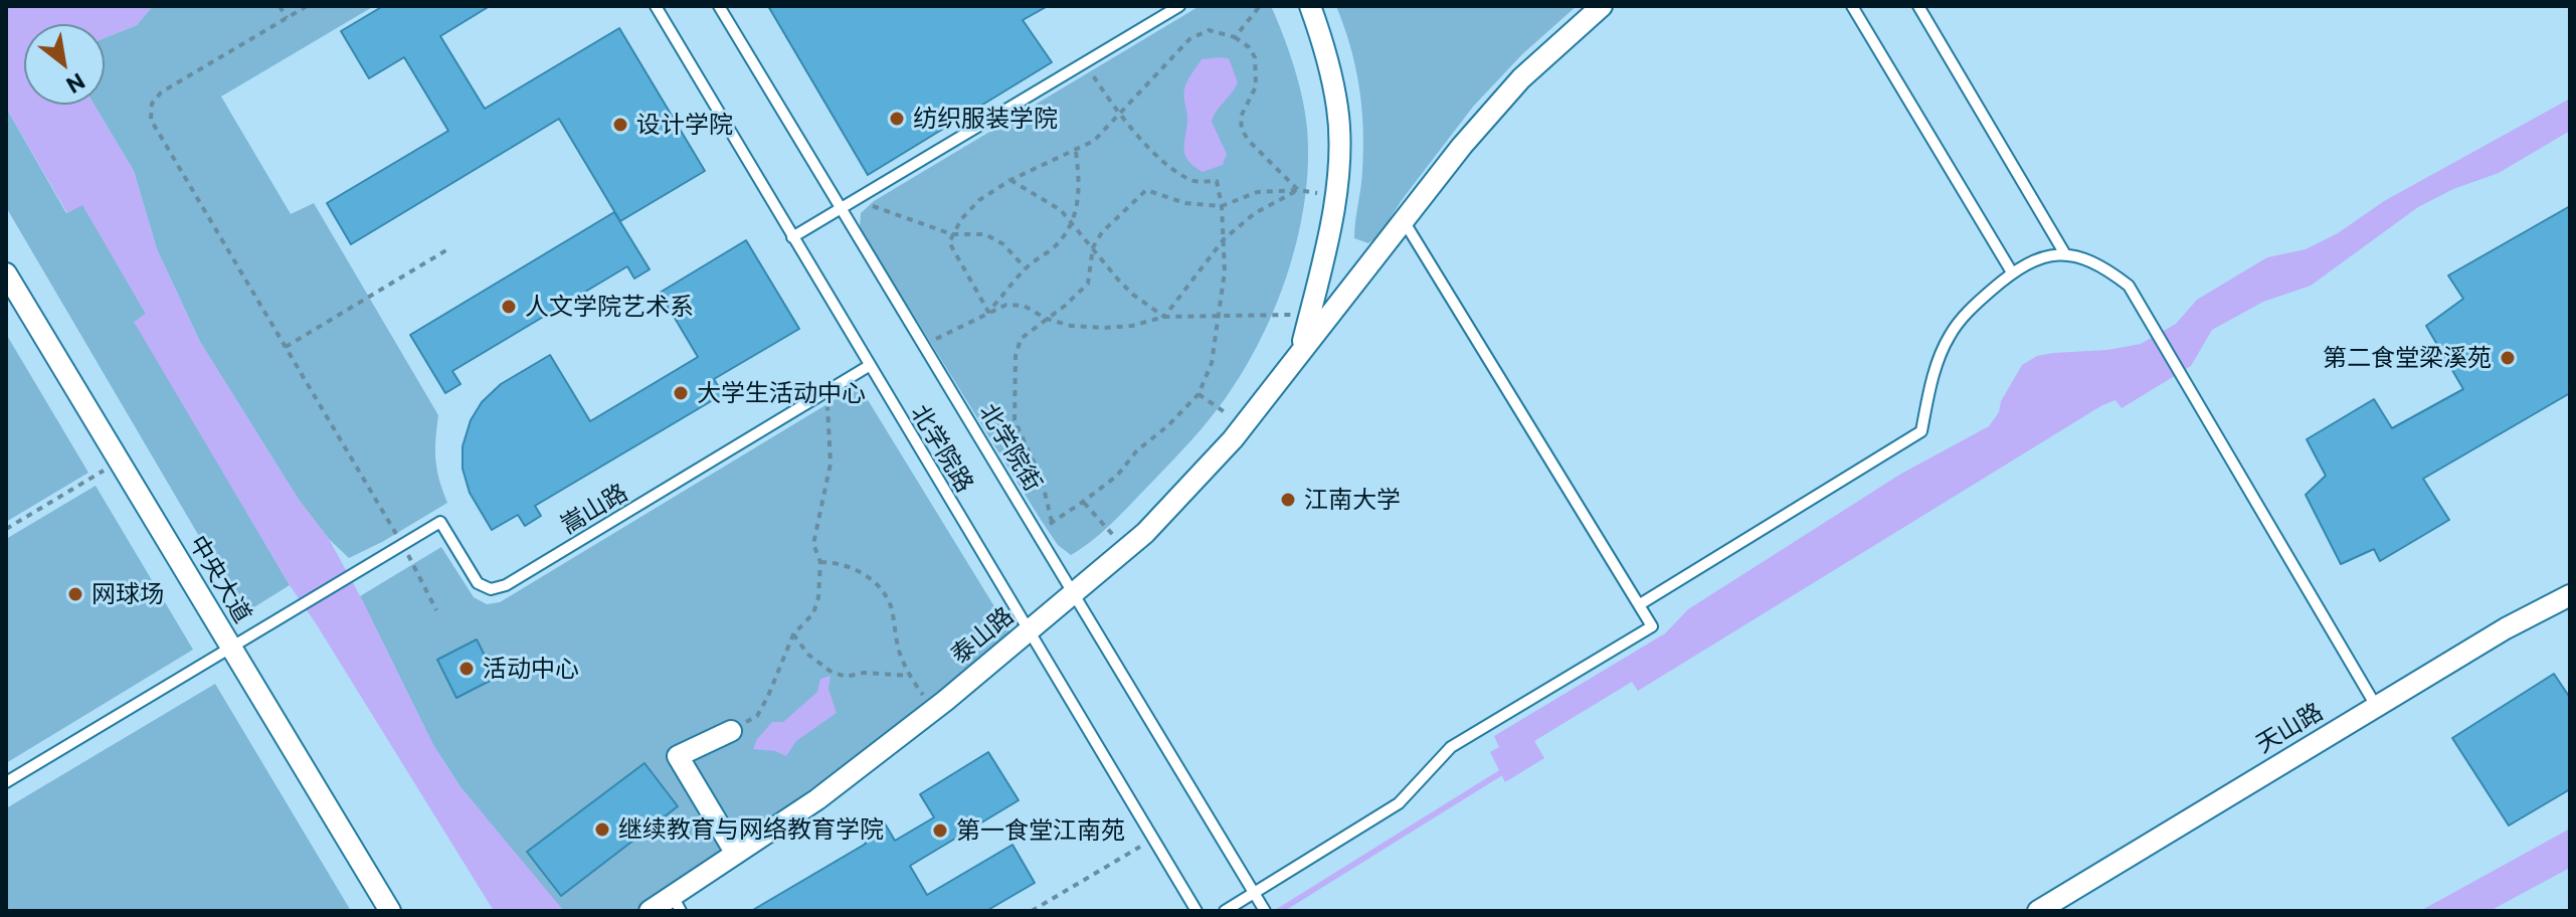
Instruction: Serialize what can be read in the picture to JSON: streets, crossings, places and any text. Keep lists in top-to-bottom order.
{
  "streets": {
    "street": ["中央大道", "泰山路", "天山路"],
    "lane": ["北学院街", "北学院路", "嵩山路"]
  },
  "crossings": [
    ["北学院街", "泰山路"],
    ["北学院路", "嵩山路"],
    ["北学院路", "泰山路"],
    ["嵩山路", "中央大道"]
  ],
  "places": [
    "纺织服装学院",
    "设计学院",
    "人文学院艺术系",
    "第二食堂梁溪苑",
    "大学生活动中心",
    "江南大学",
    "网球场",
    "活动中心",
    "继续教育与网络教育学院",
    "第一食堂江南苑"
  ],
  "north": "bottom right"
}
